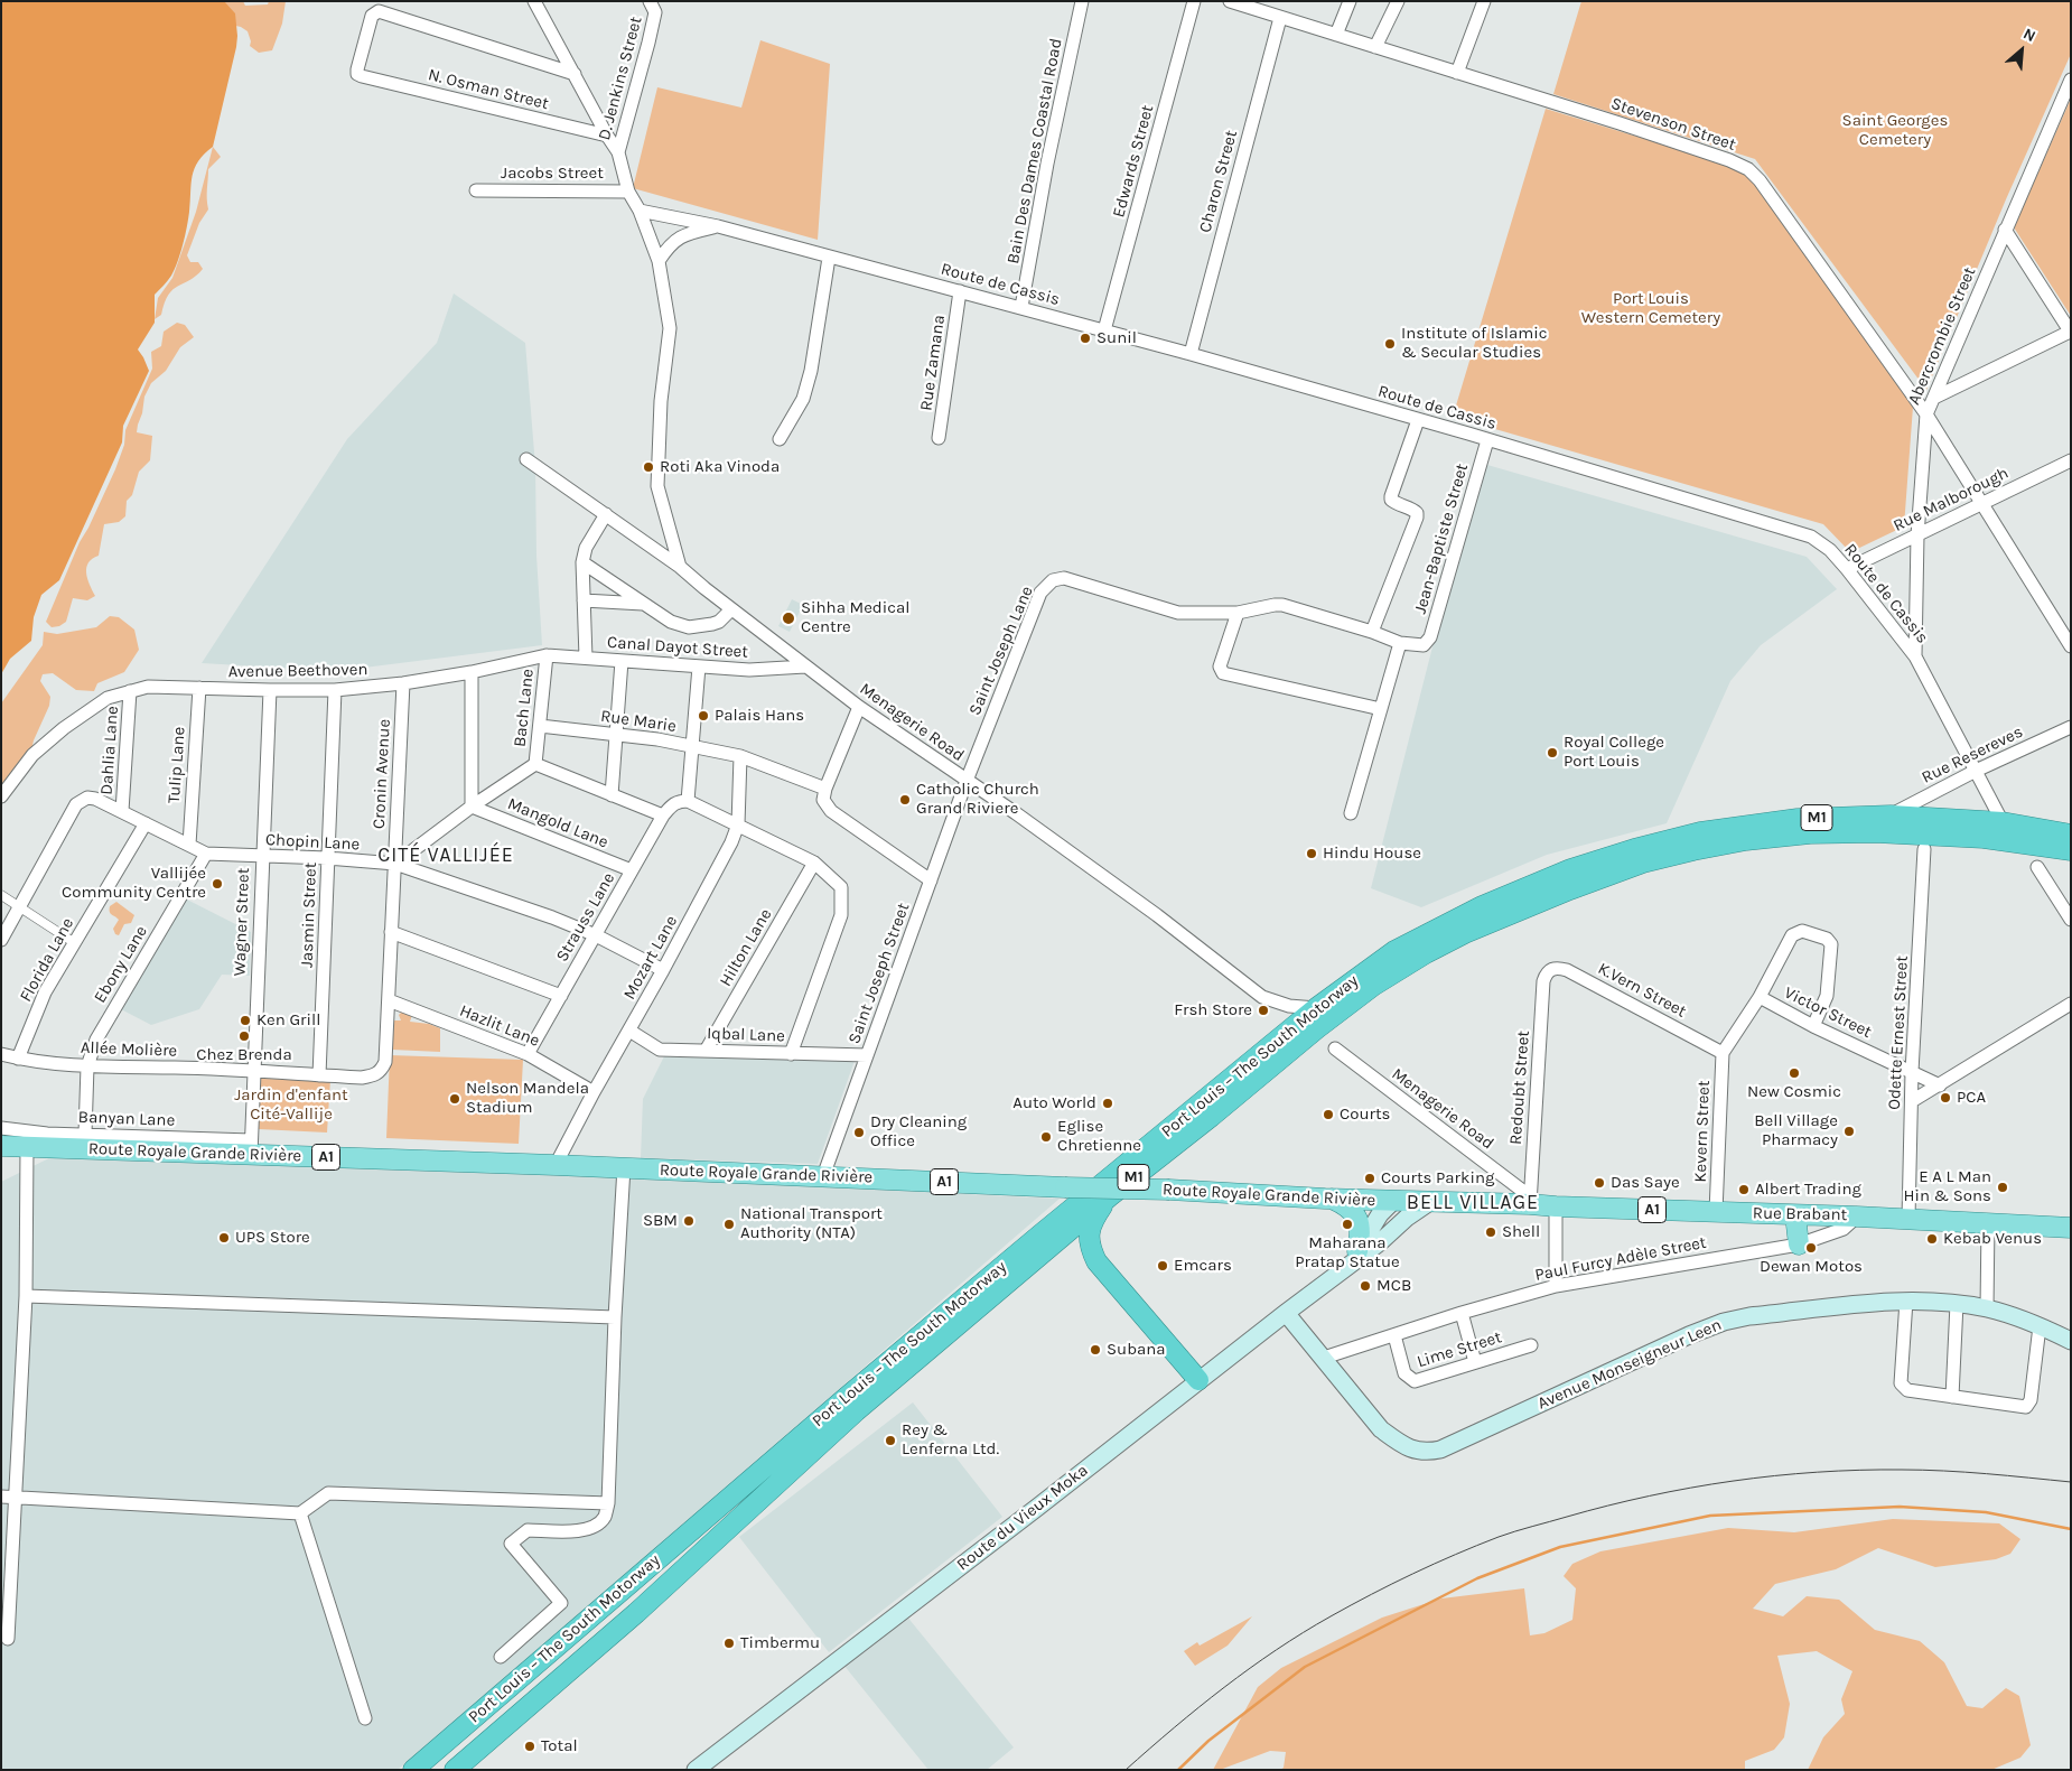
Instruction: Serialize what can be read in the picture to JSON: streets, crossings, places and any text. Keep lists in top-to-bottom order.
{
  "streets": {
    "highway": ["M1", "Port Louis – The South Motorway"],
    "main road": [
      "Route Royale Grande Rivière",
      "A1",
      "Rue Brabant",
      "Avenue Monseigneur Leen",
      "Route du Vieux Moka"
    ],
    "street": [
      "D. Jenkins Street",
      "N. Osman Street",
      "Stevenson Street",
      "Bain Des Dames Coastal Road",
      "Edwards Street",
      "Jacobs Street",
      "Charon Street",
      "Route de Cassis",
      "Abercrombie Street",
      "Rue Zamana",
      "Rue Malborough",
      "Jean-Baptiste Street",
      "Canal Dayot Street",
      "Saint Joseph Lane",
      "Avenue Beethoven",
      "Bach Lane",
      "Rue Marie",
      "Menagerie Road",
      "Dahlia Lane",
      "Rue Resereves",
      "Tulip Lane",
      "Cronin Avenue",
      "Mangold Lane",
      "Chopin Lane",
      "Jasmin Street",
      "Strauss Lane",
      "Wagner Street",
      "Hilton Lane",
      "Mozart Lane",
      "Florida Lane",
      "Ebony Lane",
      "Saint Joseph Street",
      "K.Vern Street",
      "Victor Street",
      "Hazlit Lane",
      "Odette Ernest Street",
      "Iqbal Lane",
      "Allée Molière",
      "Redoubt Street",
      "Banyan Lane",
      "Kevern Street",
      "Paul Furcy Adèle Street",
      "Lime Street"
    ]
  },
  "crossings": [
    ["Stevenson Street", "Charon Street"],
    ["Stevenson Street", "Abercrombie Street"],
    ["Stevenson Street", "Rue Malborough"],
    ["Bain Des Dames Coastal Road", "Route de Cassis"],
    ["Edwards Street", "Route de Cassis"],
    ["Charon Street", "Route de Cassis"],
    ["Route de Cassis", "Abercrombie Street"],
    ["Route de Cassis", "Rue Zamana"],
    ["Route de Cassis", "Rue Malborough"],
    ["Route de Cassis", "Jean-Baptiste Street"],
    ["Route de Cassis", "Rue Resereves"],
    ["Route de Cassis", "Port Louis – The South Motorway"],
    ["Abercrombie Street", "Rue Malborough"],
    ["Jean-Baptiste Street", "Saint Joseph Lane"],
    ["Canal Dayot Street", "Avenue Beethoven"],
    ["Canal Dayot Street", "Bach Lane"],
    ["Canal Dayot Street", "Menagerie Road"],
    ["Saint Joseph Lane", "Menagerie Road"],
    ["Saint Joseph Lane", "Saint Joseph Street"],
    ["Avenue Beethoven", "Bach Lane"],
    ["Avenue Beethoven", "Dahlia Lane"],
    ["Avenue Beethoven", "Tulip Lane"],
    ["Avenue Beethoven", "Cronin Avenue"],
    ["Avenue Beethoven", "Jasmin Street"],
    ["Avenue Beethoven", "Wagner Street"],
    ["Bach Lane", "Rue Marie"],
    ["Rue Marie", "Mozart Lane"],
    ["Menagerie Road", "Saint Joseph Street"],
    ["Menagerie Road", "Port Louis – The South Motorway"],
    ["Menagerie Road", "Redoubt Street"],
    ["Menagerie Road", "Route Royale Grande Rivière"],
    ["Menagerie Road", "Rue Brabant"],
    ["Dahlia Lane", "Chopin Lane"],
    ["Rue Resereves", "Port Louis – The South Motorway"],
    ["Tulip Lane", "Chopin Lane"],
    ["Cronin Avenue", "Chopin Lane"],
    ["Cronin Avenue", "Jasmin Street"],
    ["Cronin Avenue", "Hazlit Lane"],
    ["Cronin Avenue", "Allée Molière"],
    ["Mangold Lane", "Strauss Lane"],
    ["Chopin Lane", "Jasmin Street"],
    ["Chopin Lane", "Strauss Lane"],
    ["Chopin Lane", "Wagner Street"],
    ["Chopin Lane", "Mozart Lane"],
    ["Chopin Lane", "Florida Lane"],
    ["Chopin Lane", "Ebony Lane"],
    ["Jasmin Street", "Allée Molière"],
    ["Strauss Lane", "Hazlit Lane"],
    ["Wagner Street", "Allée Molière"],
    ["Wagner Street", "Banyan Lane"],
    ["Wagner Street", "Route Royale Grande Rivière"],
    ["Hilton Lane", "Iqbal Lane"],
    ["Mozart Lane", "Hazlit Lane"],
    ["Mozart Lane", "Iqbal Lane"],
    ["Mozart Lane", "Route Royale Grande Rivière"],
    ["Florida Lane", "Allée Molière"],
    ["Ebony Lane", "Allée Molière"],
    ["Ebony Lane", "Banyan Lane"],
    ["Saint Joseph Street", "Iqbal Lane"],
    ["Saint Joseph Street", "Route Royale Grande Rivière"],
    ["K.Vern Street", "Redoubt Street"],
    ["K.Vern Street", "Kevern Street"],
    ["Victor Street", "Odette Ernest Street"],
    ["Odette Ernest Street", "Rue Brabant"],
    ["Redoubt Street", "Route Royale Grande Rivière"],
    ["Redoubt Street", "Rue Brabant"],
    ["Banyan Lane", "Route Royale Grande Rivière"],
    ["Kevern Street", "Rue Brabant"],
    ["Route Royale Grande Rivière", "Rue Brabant"],
    ["Route Royale Grande Rivière", "Route du Vieux Moka"],
    ["Rue Brabant", "Paul Furcy Adèle Street"],
    ["Paul Furcy Adèle Street", "Lime Street"],
    ["Paul Furcy Adèle Street", "Avenue Monseigneur Leen"],
    ["Avenue Monseigneur Leen", "Route du Vieux Moka"]
  ],
  "districts": ["CITÉ VALLIJÉE", "BELL VILLAGE"],
  "parks": ["Saint Georges Cemetery", "Port Louis Western Cemetery", "Jardin d'enfant Cité-Vallije"],
  "places": [
    "Sunil",
    "Institute of Islamic & Secular Studies",
    "Roti Aka Vinoda",
    "Sihha Medical Centre",
    "Palais Hans",
    "Royal College Port Louis",
    "Catholic Church Grand Riviere",
    "Hindu House",
    "Vallijée Community Centre",
    "Frsh Store",
    "Ken Grill",
    "Chez Brenda",
    "New Cosmic",
    "PCA",
    "Nelson Mandela Stadium",
    "Auto World",
    "Courts",
    "Bell Village Pharmacy",
    "Dry Cleaning Office",
    "Eglise Chretienne",
    "Courts Parking",
    "Das Saye",
    "E A L Man Hin & Sons",
    "Albert Trading",
    "SBM",
    "National Transport Authority (NTA)",
    "Maharana Pratap Statue",
    "Shell",
    "UPS Store",
    "Kebab Venus",
    "Dewan Motos",
    "Emcars",
    "MCB",
    "Subana",
    "Rey & Lenferna Ltd.",
    "Timbermu",
    "Total"
  ],
  "north": "top right"
}
